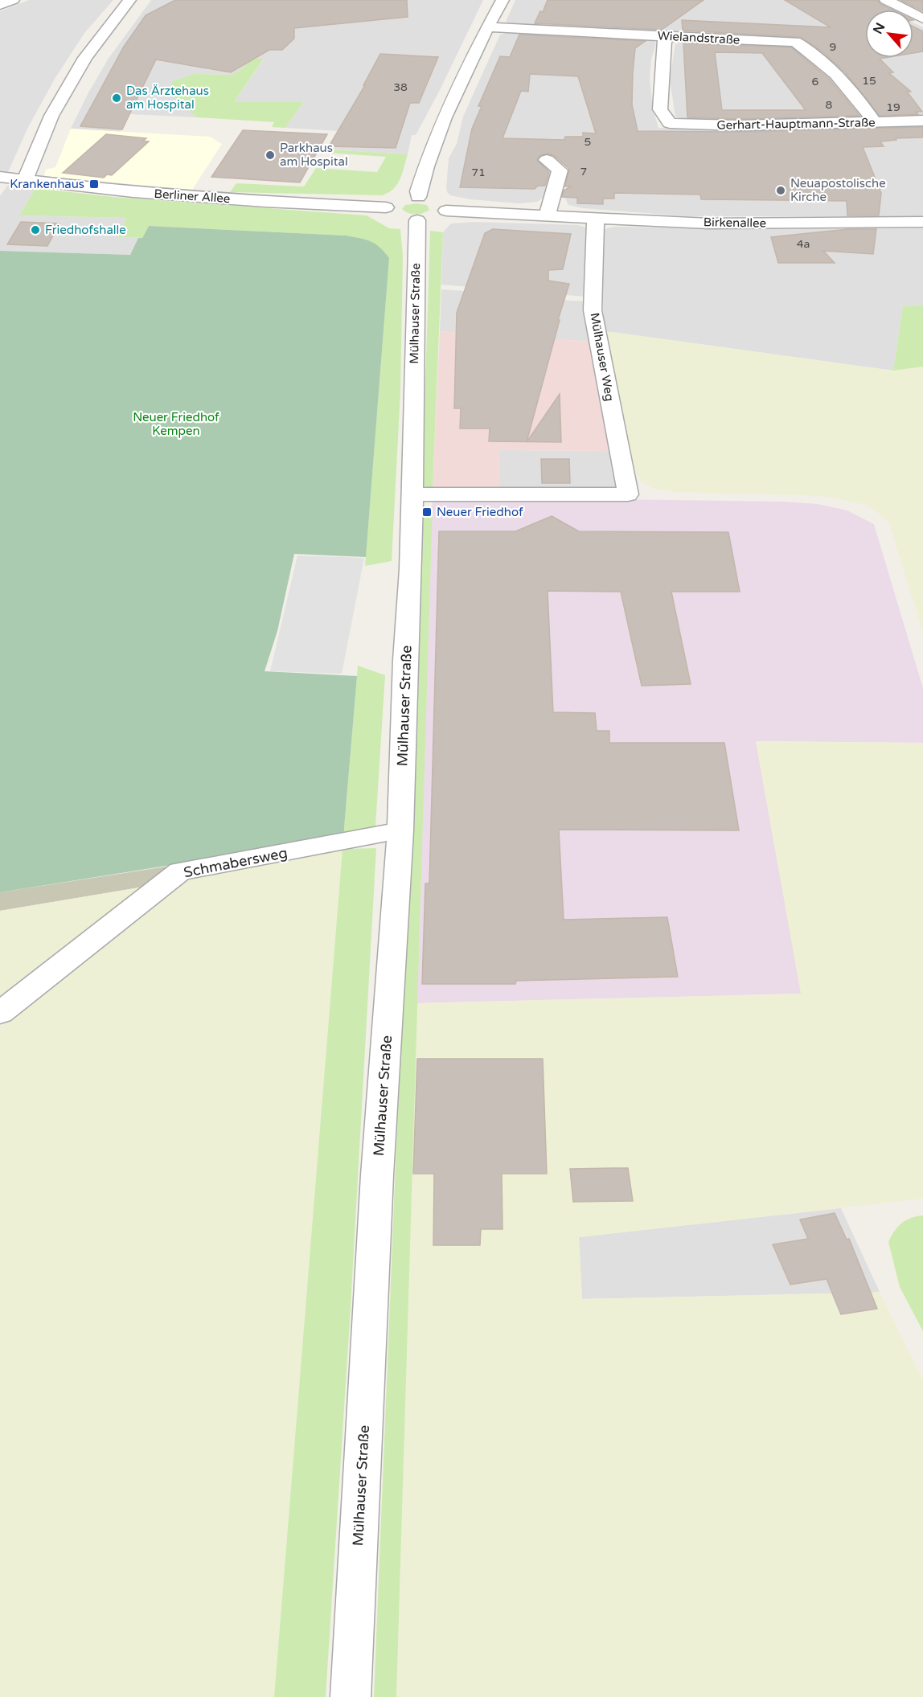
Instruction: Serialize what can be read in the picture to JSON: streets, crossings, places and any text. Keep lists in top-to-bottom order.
{
  "streets": {
    "street": [
      "Wielandstraße",
      "Gerhart-Hauptmann-Straße",
      "Berliner Allee",
      "Birkenallee",
      "Mülhauser Straße",
      "Mülhauser Weg",
      "Schmabersweg"
    ]
  },
  "crossings": [
    ["Wielandstraße", "Gerhart-Hauptmann-Straße"],
    ["Birkenallee", "Mülhauser Weg"],
    ["Mülhauser Straße", "Mülhauser Weg"],
    ["Mülhauser Straße", "Schmabersweg"]
  ],
  "parks": ["Neuer Friedhof Kempen"],
  "places": {
    "other": [
      "Das Ärztehaus am Hospital",
      "Parkhaus am Hospital",
      "Neuapostolische Kirche",
      "Friedhofshalle"
    ],
    "transit": ["Krankenhaus", "Neuer Friedhof"]
  },
  "house_numbers": [
    "9",
    "15",
    "6",
    "38",
    "8",
    "19",
    "5",
    "7",
    "71",
    "4a"
  ],
  "north": "top left"
}
